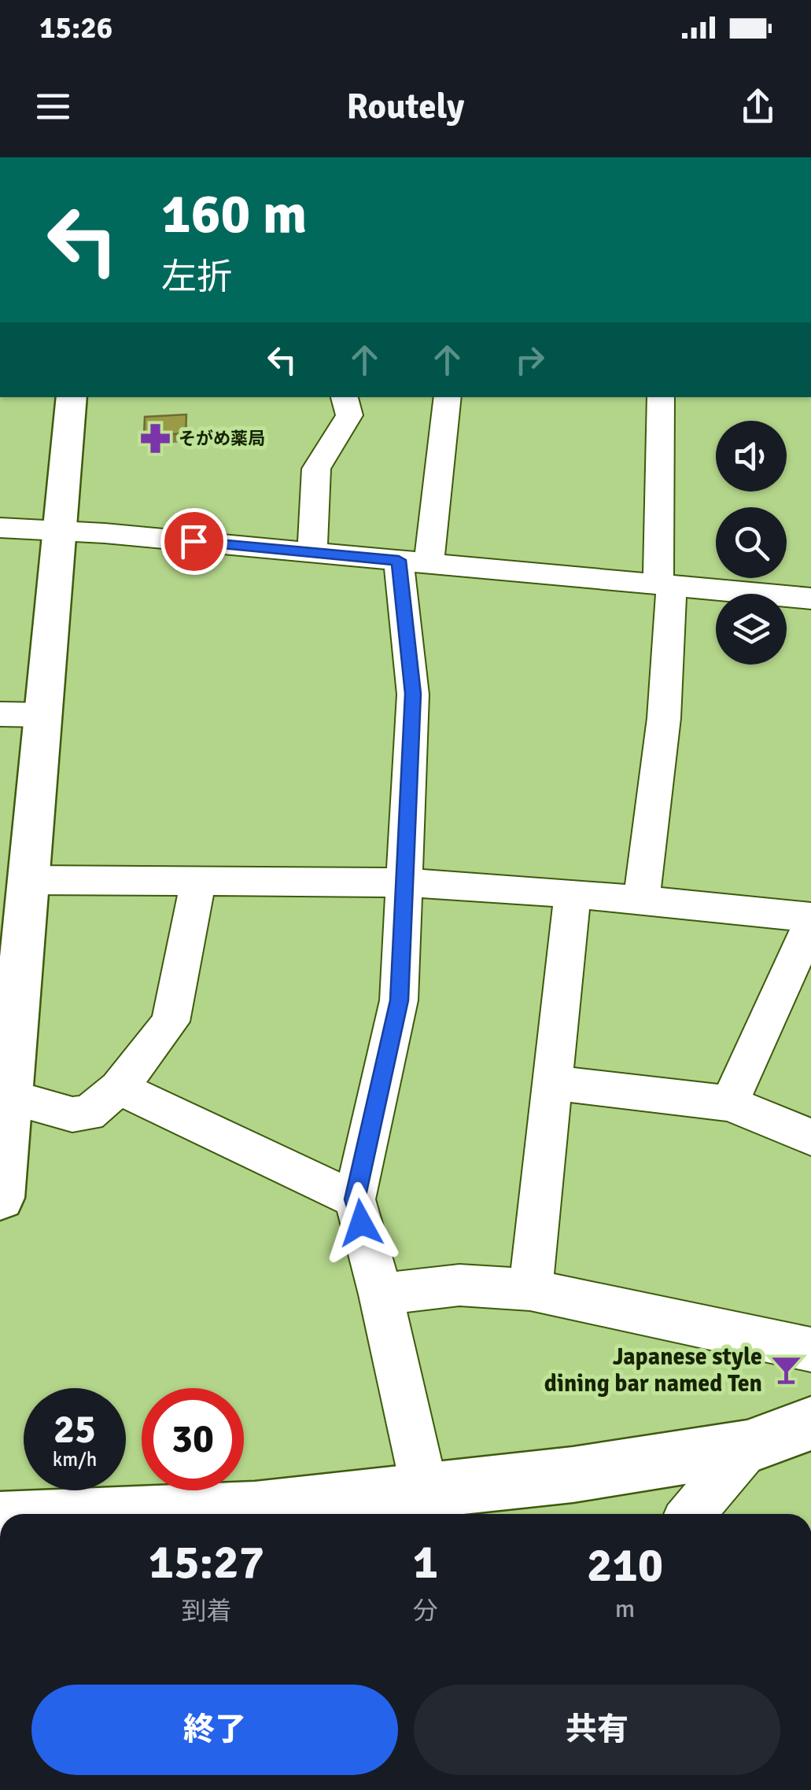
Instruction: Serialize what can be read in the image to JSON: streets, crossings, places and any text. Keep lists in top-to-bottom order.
{
  "places": {
    "pharmacy": ["そがめ薬局"],
    "bar": ["Japanese style dining bar named Ten"]
  },
  "page": {
    "status": "15:26",
    "header": "Routely",
    "turn": ["160 m", "左折"],
    "speed": "25 km/h",
    "limit": "30",
    "eta": [
      "15:27",
      "到着",
      "1",
      "分",
      "210",
      "m"
    ],
    "buttons": ["終了", "共有"]
  }
}
